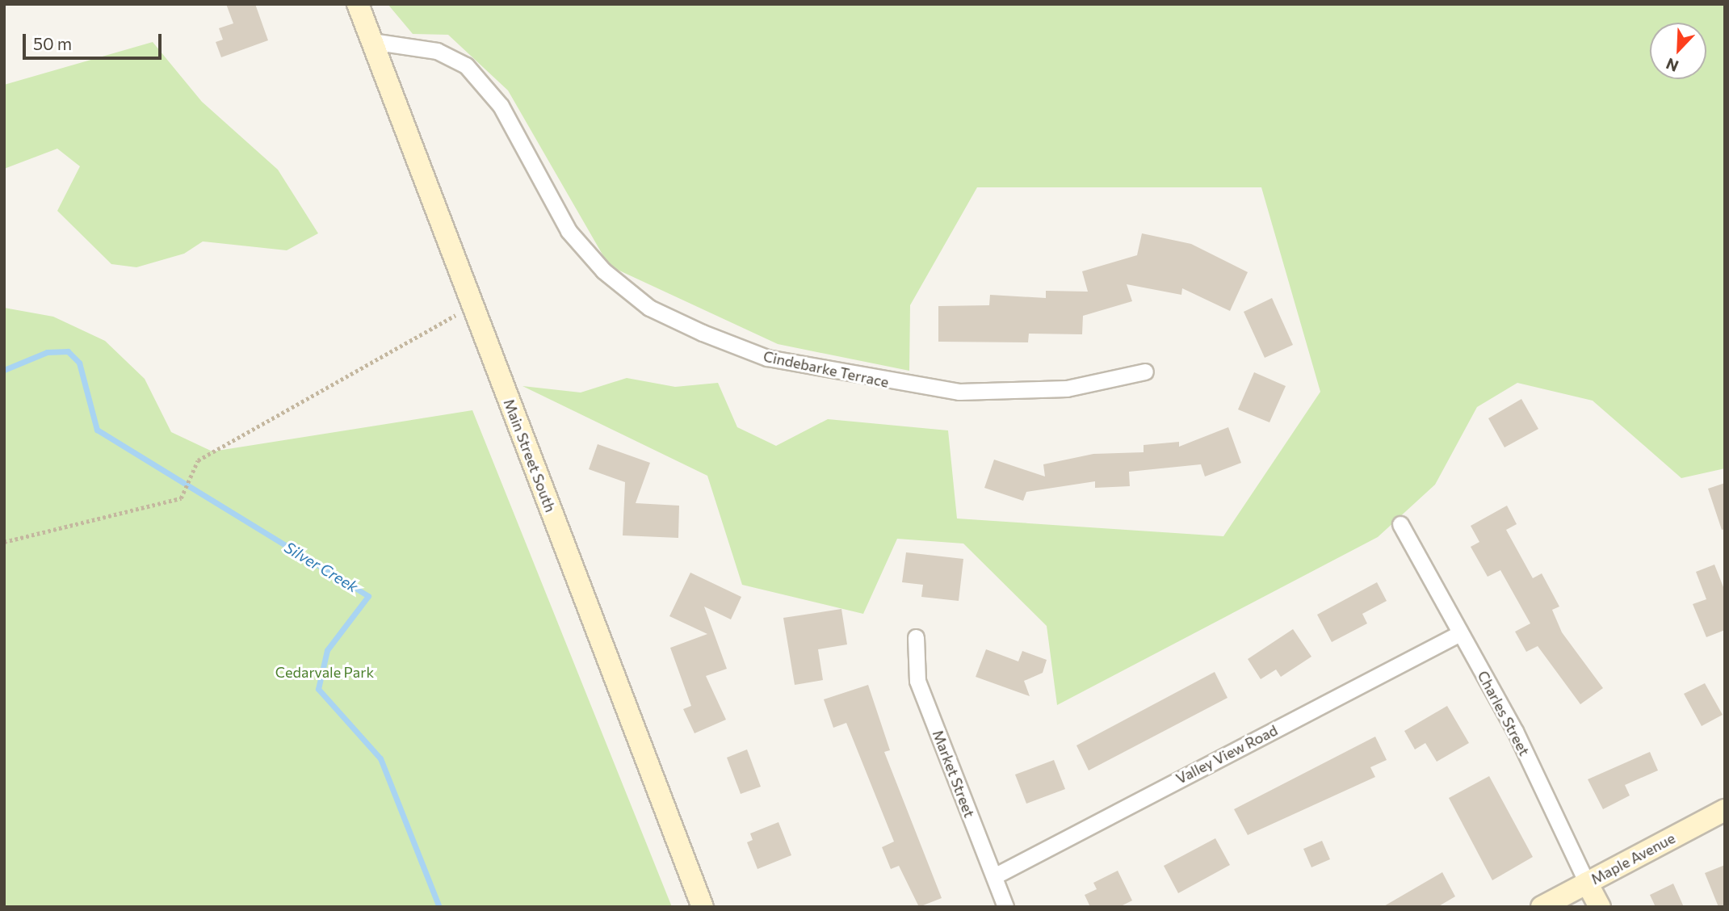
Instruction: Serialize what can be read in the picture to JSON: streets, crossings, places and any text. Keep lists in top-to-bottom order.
{
  "streets": {
    "street": [
      "Cindebarke Terrace",
      "Main Street South",
      "Charles Street",
      "Valley View Road",
      "Market Street",
      "Maple Avenue"
    ]
  },
  "crossings": [
    ["Cindebarke Terrace", "Main Street South"],
    ["Charles Street", "Valley View Road"],
    ["Charles Street", "Maple Avenue"],
    ["Valley View Road", "Market Street"]
  ],
  "water": ["Silver Creek"],
  "parks": ["Cedarvale Park"],
  "scale_bar": "50 m",
  "north": "bottom left"
}
